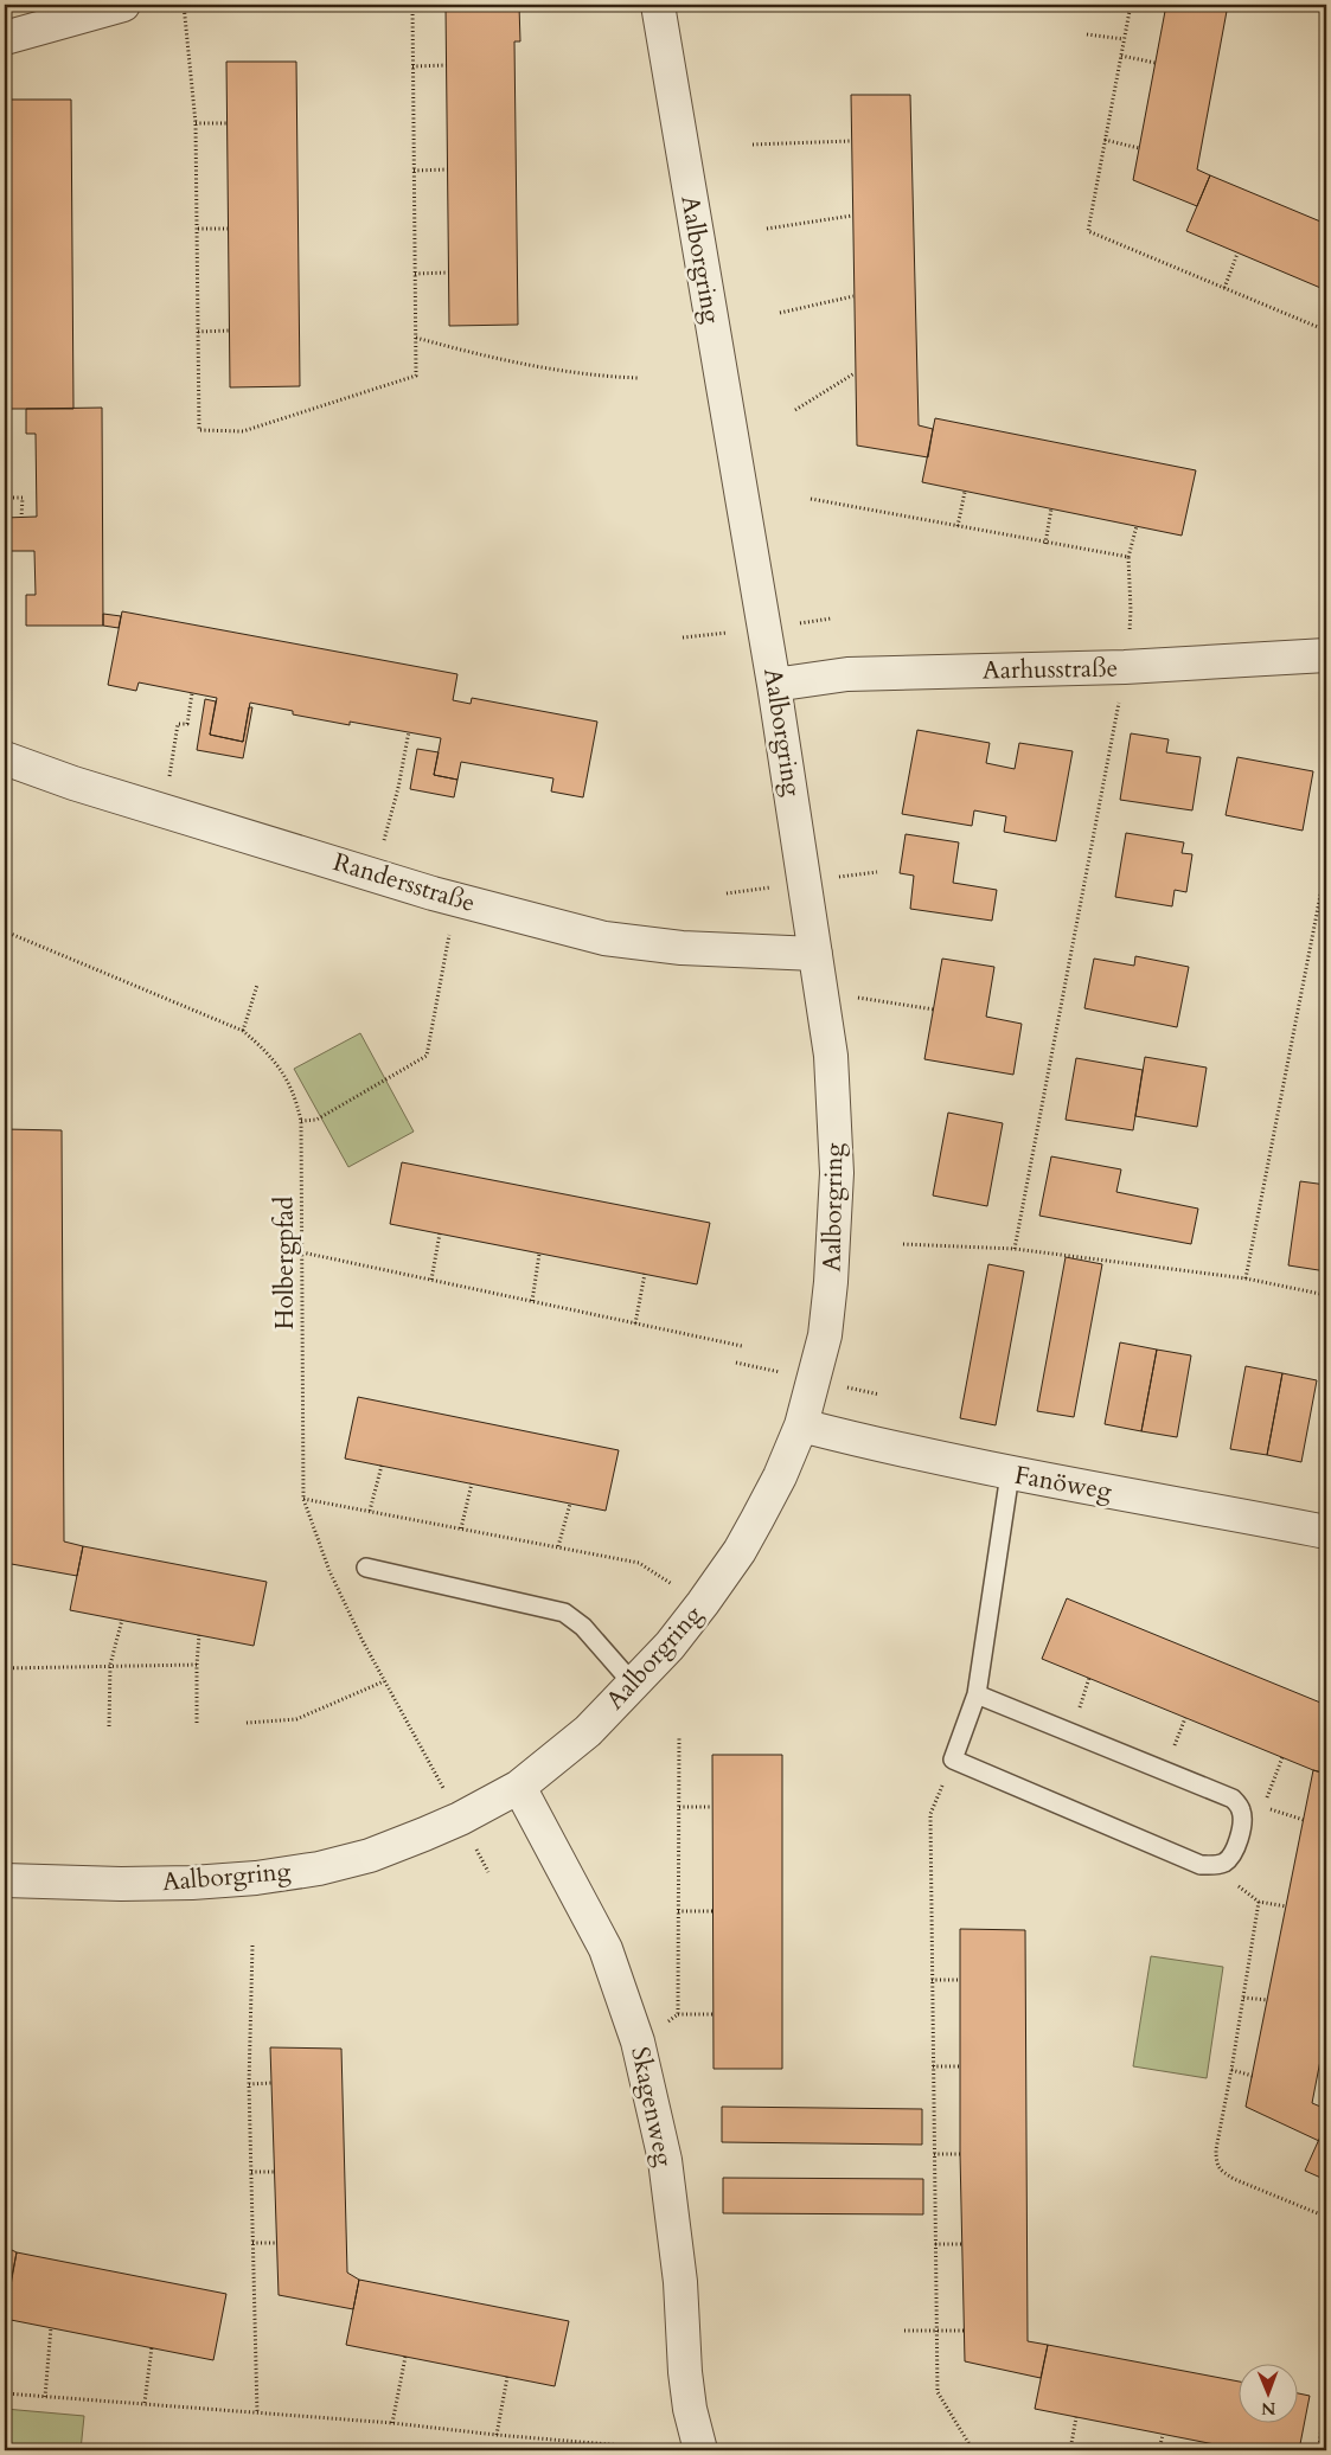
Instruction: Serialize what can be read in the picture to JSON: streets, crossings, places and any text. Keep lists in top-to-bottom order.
{
  "streets": {
    "street": [
      "Aalborgring",
      "Aarhusstraße",
      "Randersstraße",
      "Fanöweg",
      "Skagenweg"
    ],
    "path": ["Holbergpfad"]
  },
  "crossings": [
    ["Aalborgring", "Aarhusstraße"],
    ["Aalborgring", "Randersstraße"],
    ["Aalborgring", "Fanöweg"],
    ["Aalborgring", "Skagenweg"]
  ],
  "north": "bottom"
}
